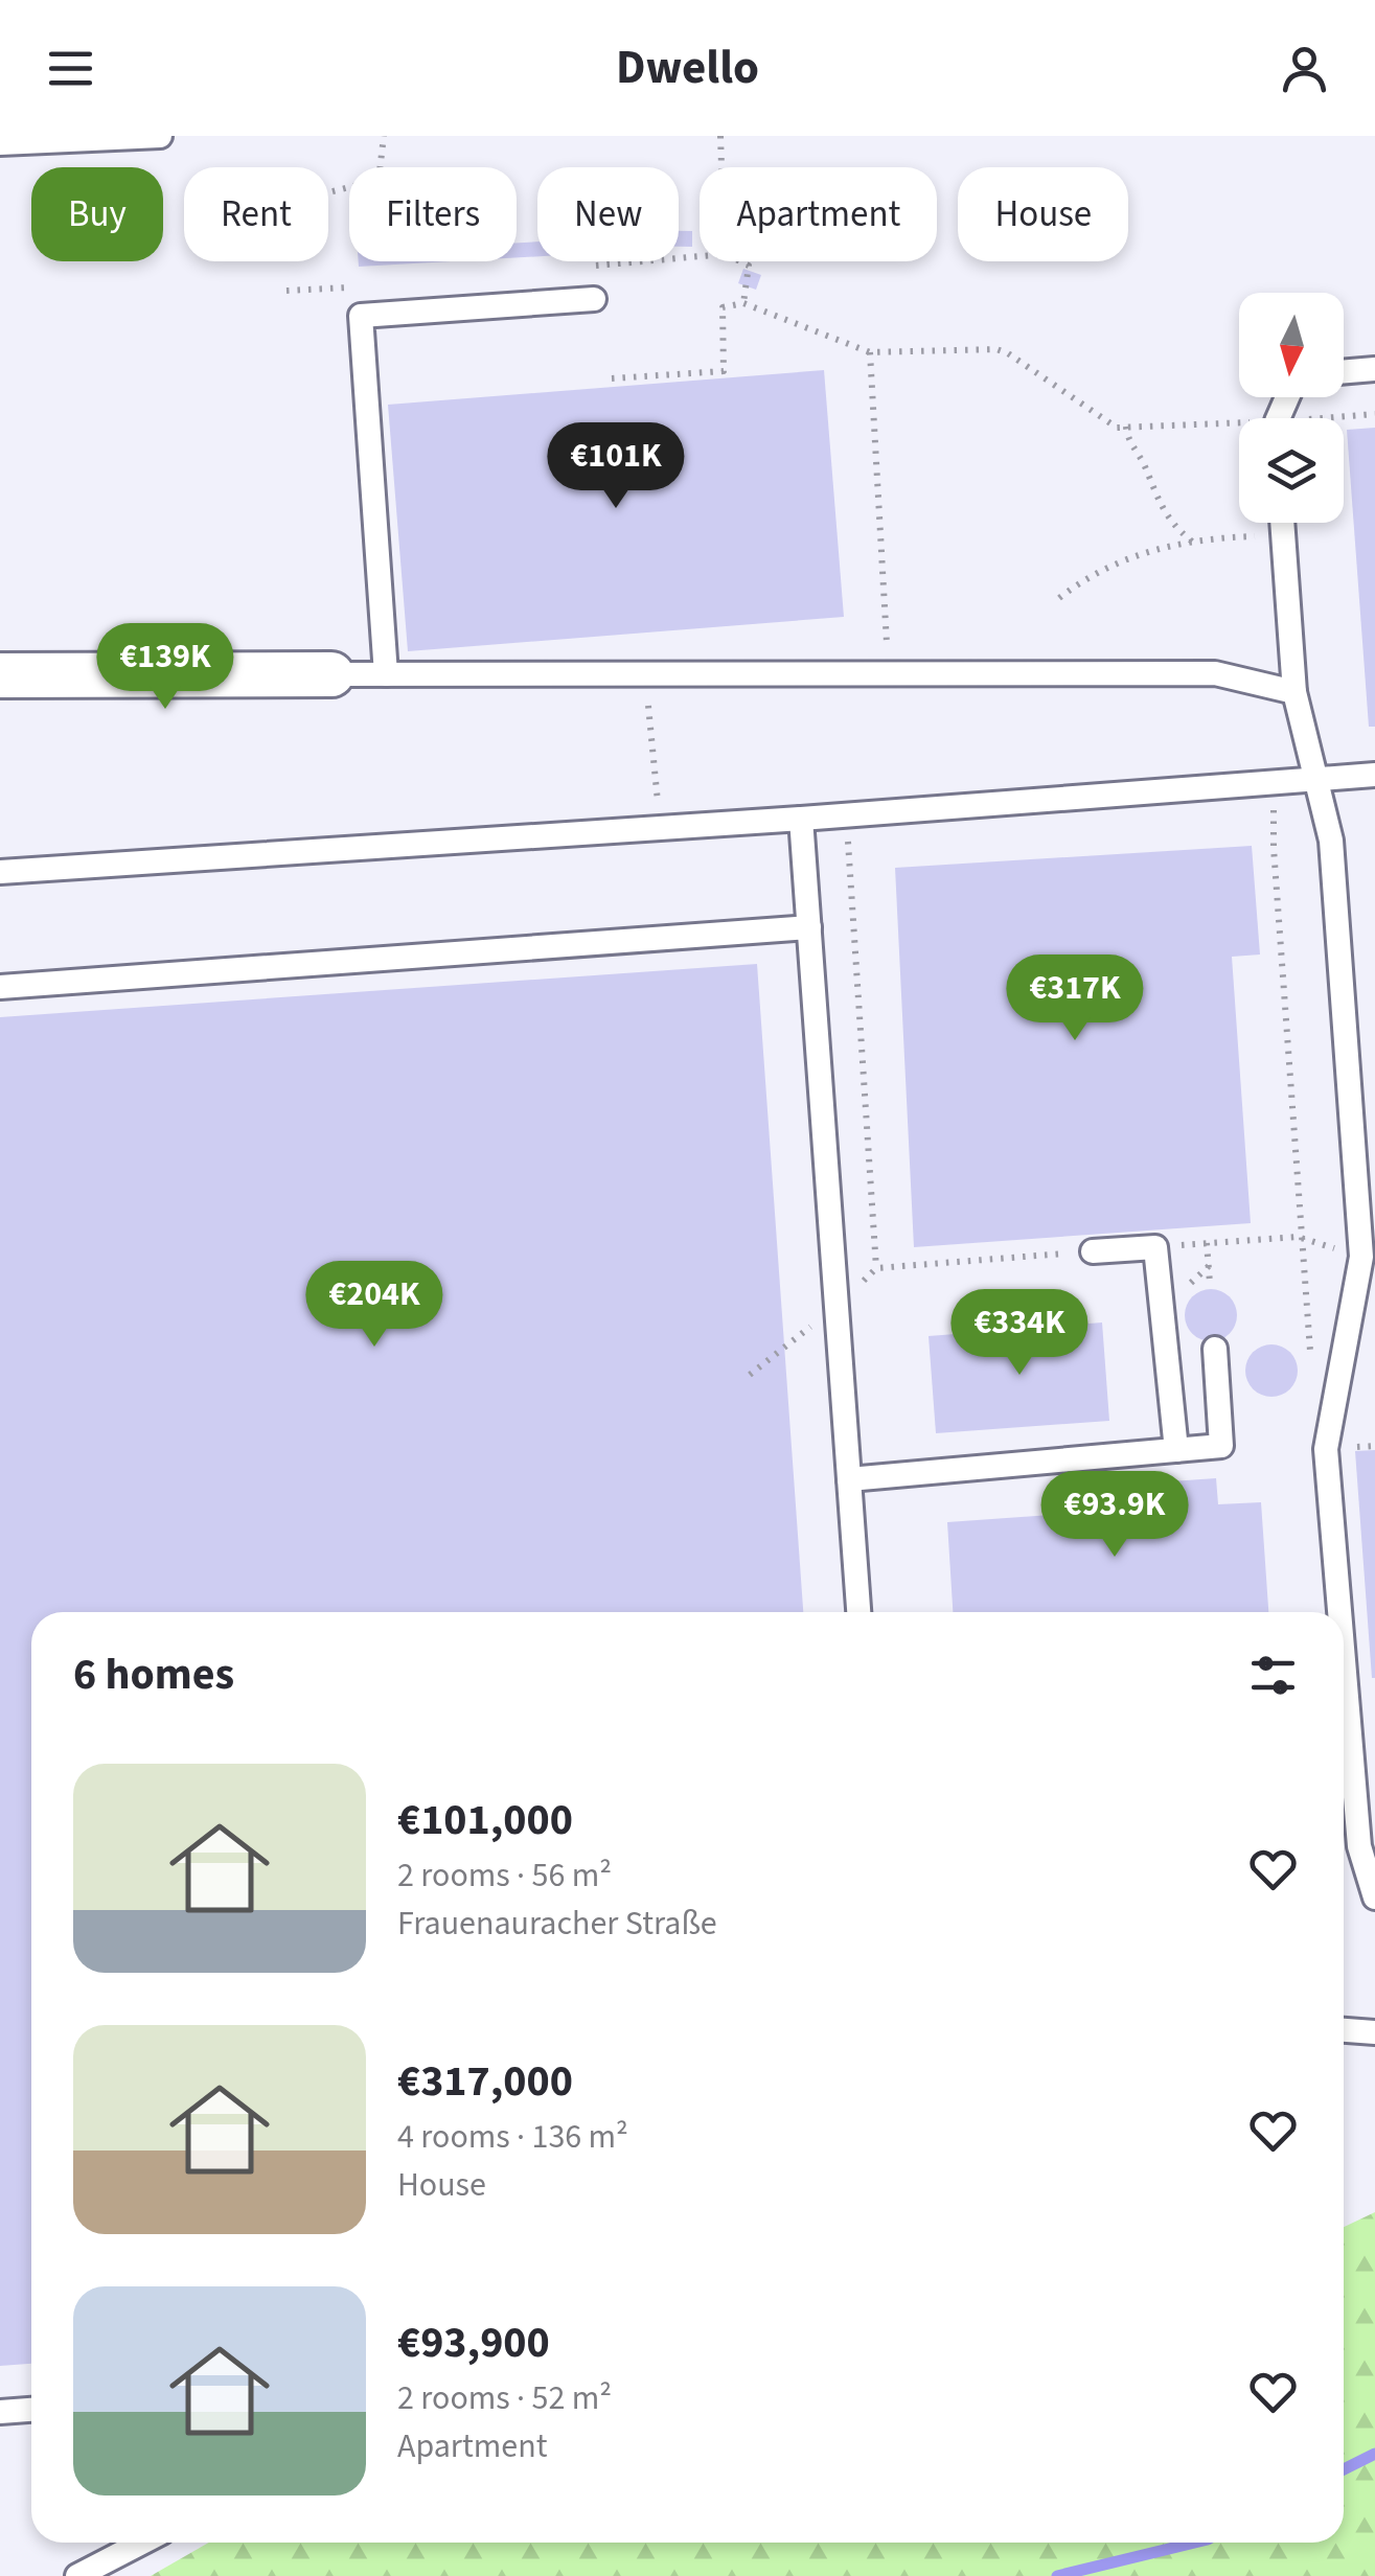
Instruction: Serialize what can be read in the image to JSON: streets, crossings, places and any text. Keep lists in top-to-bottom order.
{
  "north": "bottom",
  "page": {
    "header": "Dwello",
    "chip": [
      "Buy",
      "Rent",
      "Filters",
      "New",
      "Apartment",
      "House"
    ],
    "price": [
      "€101K",
      "€139K",
      "€317K",
      "€204K",
      "€334K",
      "€93.9K"
    ],
    "heading": "6 homes",
    "list": [
      {
        "name": "€101,000",
        "note": "2 rooms · 56 m² · Frauenauracher Straße"
      },
      {
        "name": "€317,000",
        "note": "4 rooms · 136 m² · House"
      },
      {
        "name": "€93,900",
        "note": "2 rooms · 52 m² · Apartment"
      }
    ]
  }
}
